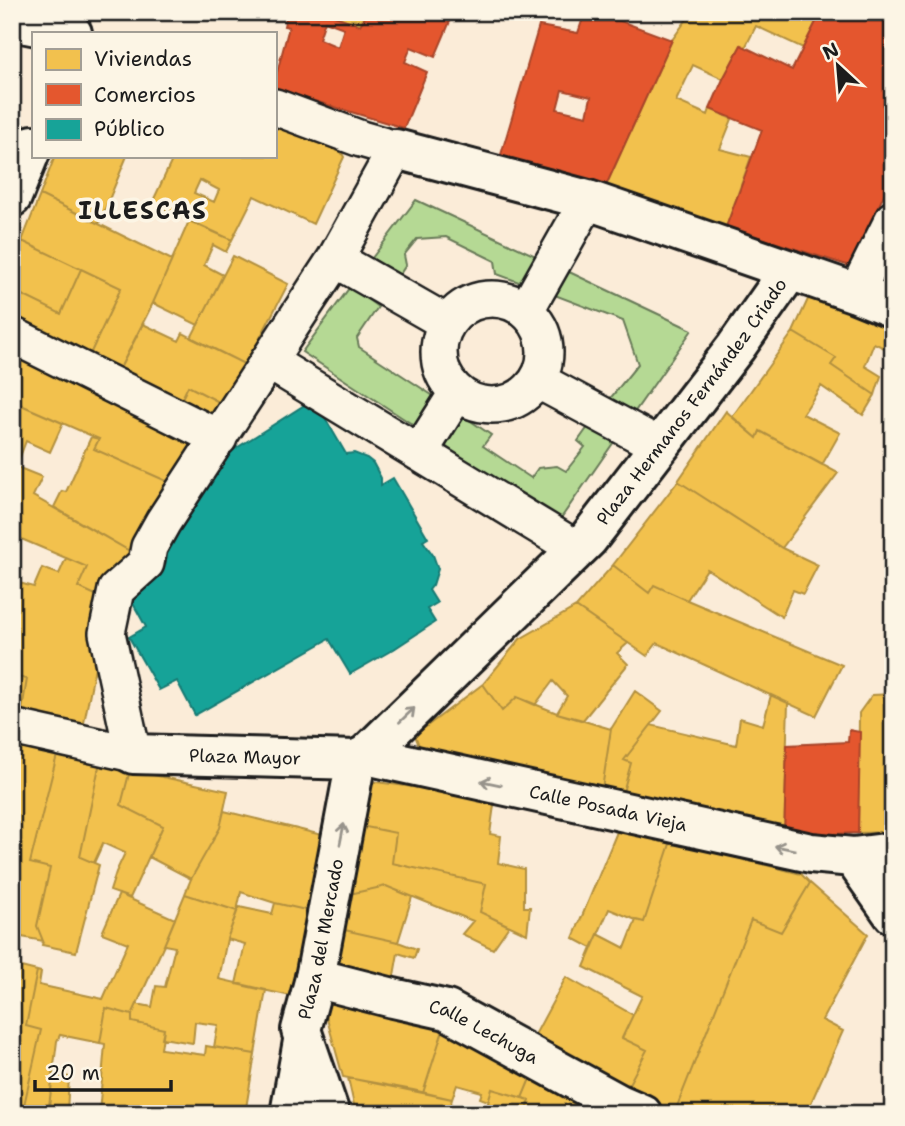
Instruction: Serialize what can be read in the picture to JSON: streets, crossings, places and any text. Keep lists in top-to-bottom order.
{
  "streets": {
    "street": [
      "Plaza Hermanos Fernández Criado",
      "Plaza Mayor",
      "Calle Posada Vieja",
      "Plaza del Mercado",
      "Calle Lechuga"
    ]
  },
  "crossings": [
    ["Plaza Hermanos Fernández Criado", "Plaza Mayor"],
    ["Plaza Hermanos Fernández Criado", "Calle Posada Vieja"],
    ["Plaza Hermanos Fernández Criado", "Plaza del Mercado"],
    ["Plaza Mayor", "Calle Posada Vieja"],
    ["Plaza Mayor", "Plaza del Mercado"],
    ["Calle Posada Vieja", "Plaza del Mercado"],
    ["Plaza del Mercado", "Calle Lechuga"]
  ],
  "one_way": ["Plaza del Mercado"],
  "districts": ["ILLESCAS"],
  "legend": ["Viviendas", "Comercios", "Público"],
  "scale_bar": "20 m",
  "north": "top left"
}
